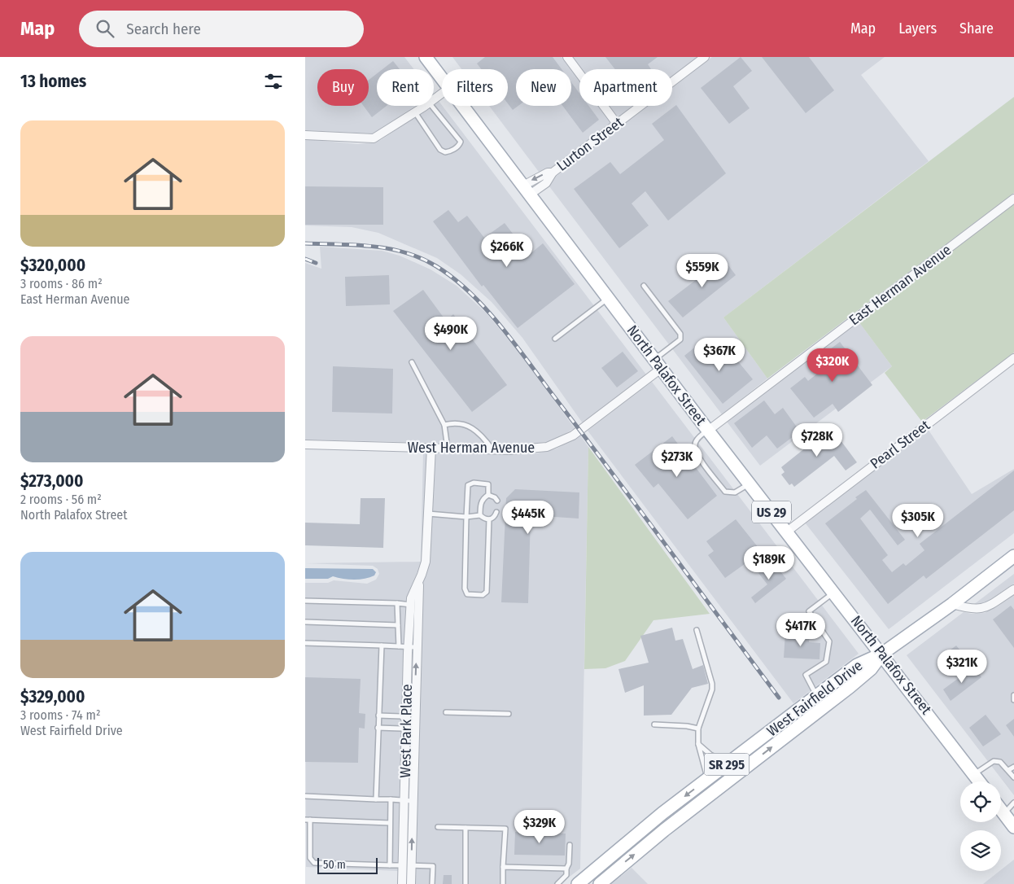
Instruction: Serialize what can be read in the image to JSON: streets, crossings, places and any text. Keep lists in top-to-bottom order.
{
  "streets": {
    "main road": [
      "North Palafox Street",
      "US 29",
      "West Fairfield Drive",
      "SR 295"
    ],
    "street": [
      "Lurton Street",
      "East Herman Avenue",
      "Pearl Street",
      "West Herman Avenue",
      "West Park Place"
    ]
  },
  "crossings": [
    ["Lurton Street", "North Palafox Street"],
    ["East Herman Avenue", "North Palafox Street"],
    ["North Palafox Street", "Pearl Street"],
    ["North Palafox Street", "West Herman Avenue"],
    ["North Palafox Street", "West Fairfield Drive"],
    ["North Palafox Street", "SR 295"],
    ["West Herman Avenue", "West Park Place"],
    ["West Fairfield Drive", "SR 295"]
  ],
  "scale_bar": "50 m",
  "page": {
    "header": "Map",
    "search": "Search here",
    "nav": ["Map", "Layers", "Share"],
    "heading": "13 homes",
    "chip": [
      "Buy",
      "Rent",
      "Filters",
      "New",
      "Apartment"
    ],
    "list": [
      {
        "name": "$320,000",
        "note": "3 rooms · 86 m² · East Herman Avenue"
      },
      {
        "name": "$273,000",
        "note": "2 rooms · 56 m² · North Palafox Street"
      },
      {
        "name": "$329,000",
        "note": "3 rooms · 74 m² · West Fairfield Drive"
      }
    ],
    "price": [
      "$266K",
      "$559K",
      "$490K",
      "$367K",
      "$320K",
      "$728K",
      "$273K",
      "$445K",
      "$305K",
      "$189K",
      "$417K",
      "$321K",
      "$329K"
    ],
    "scale": "50 m"
  }
}
